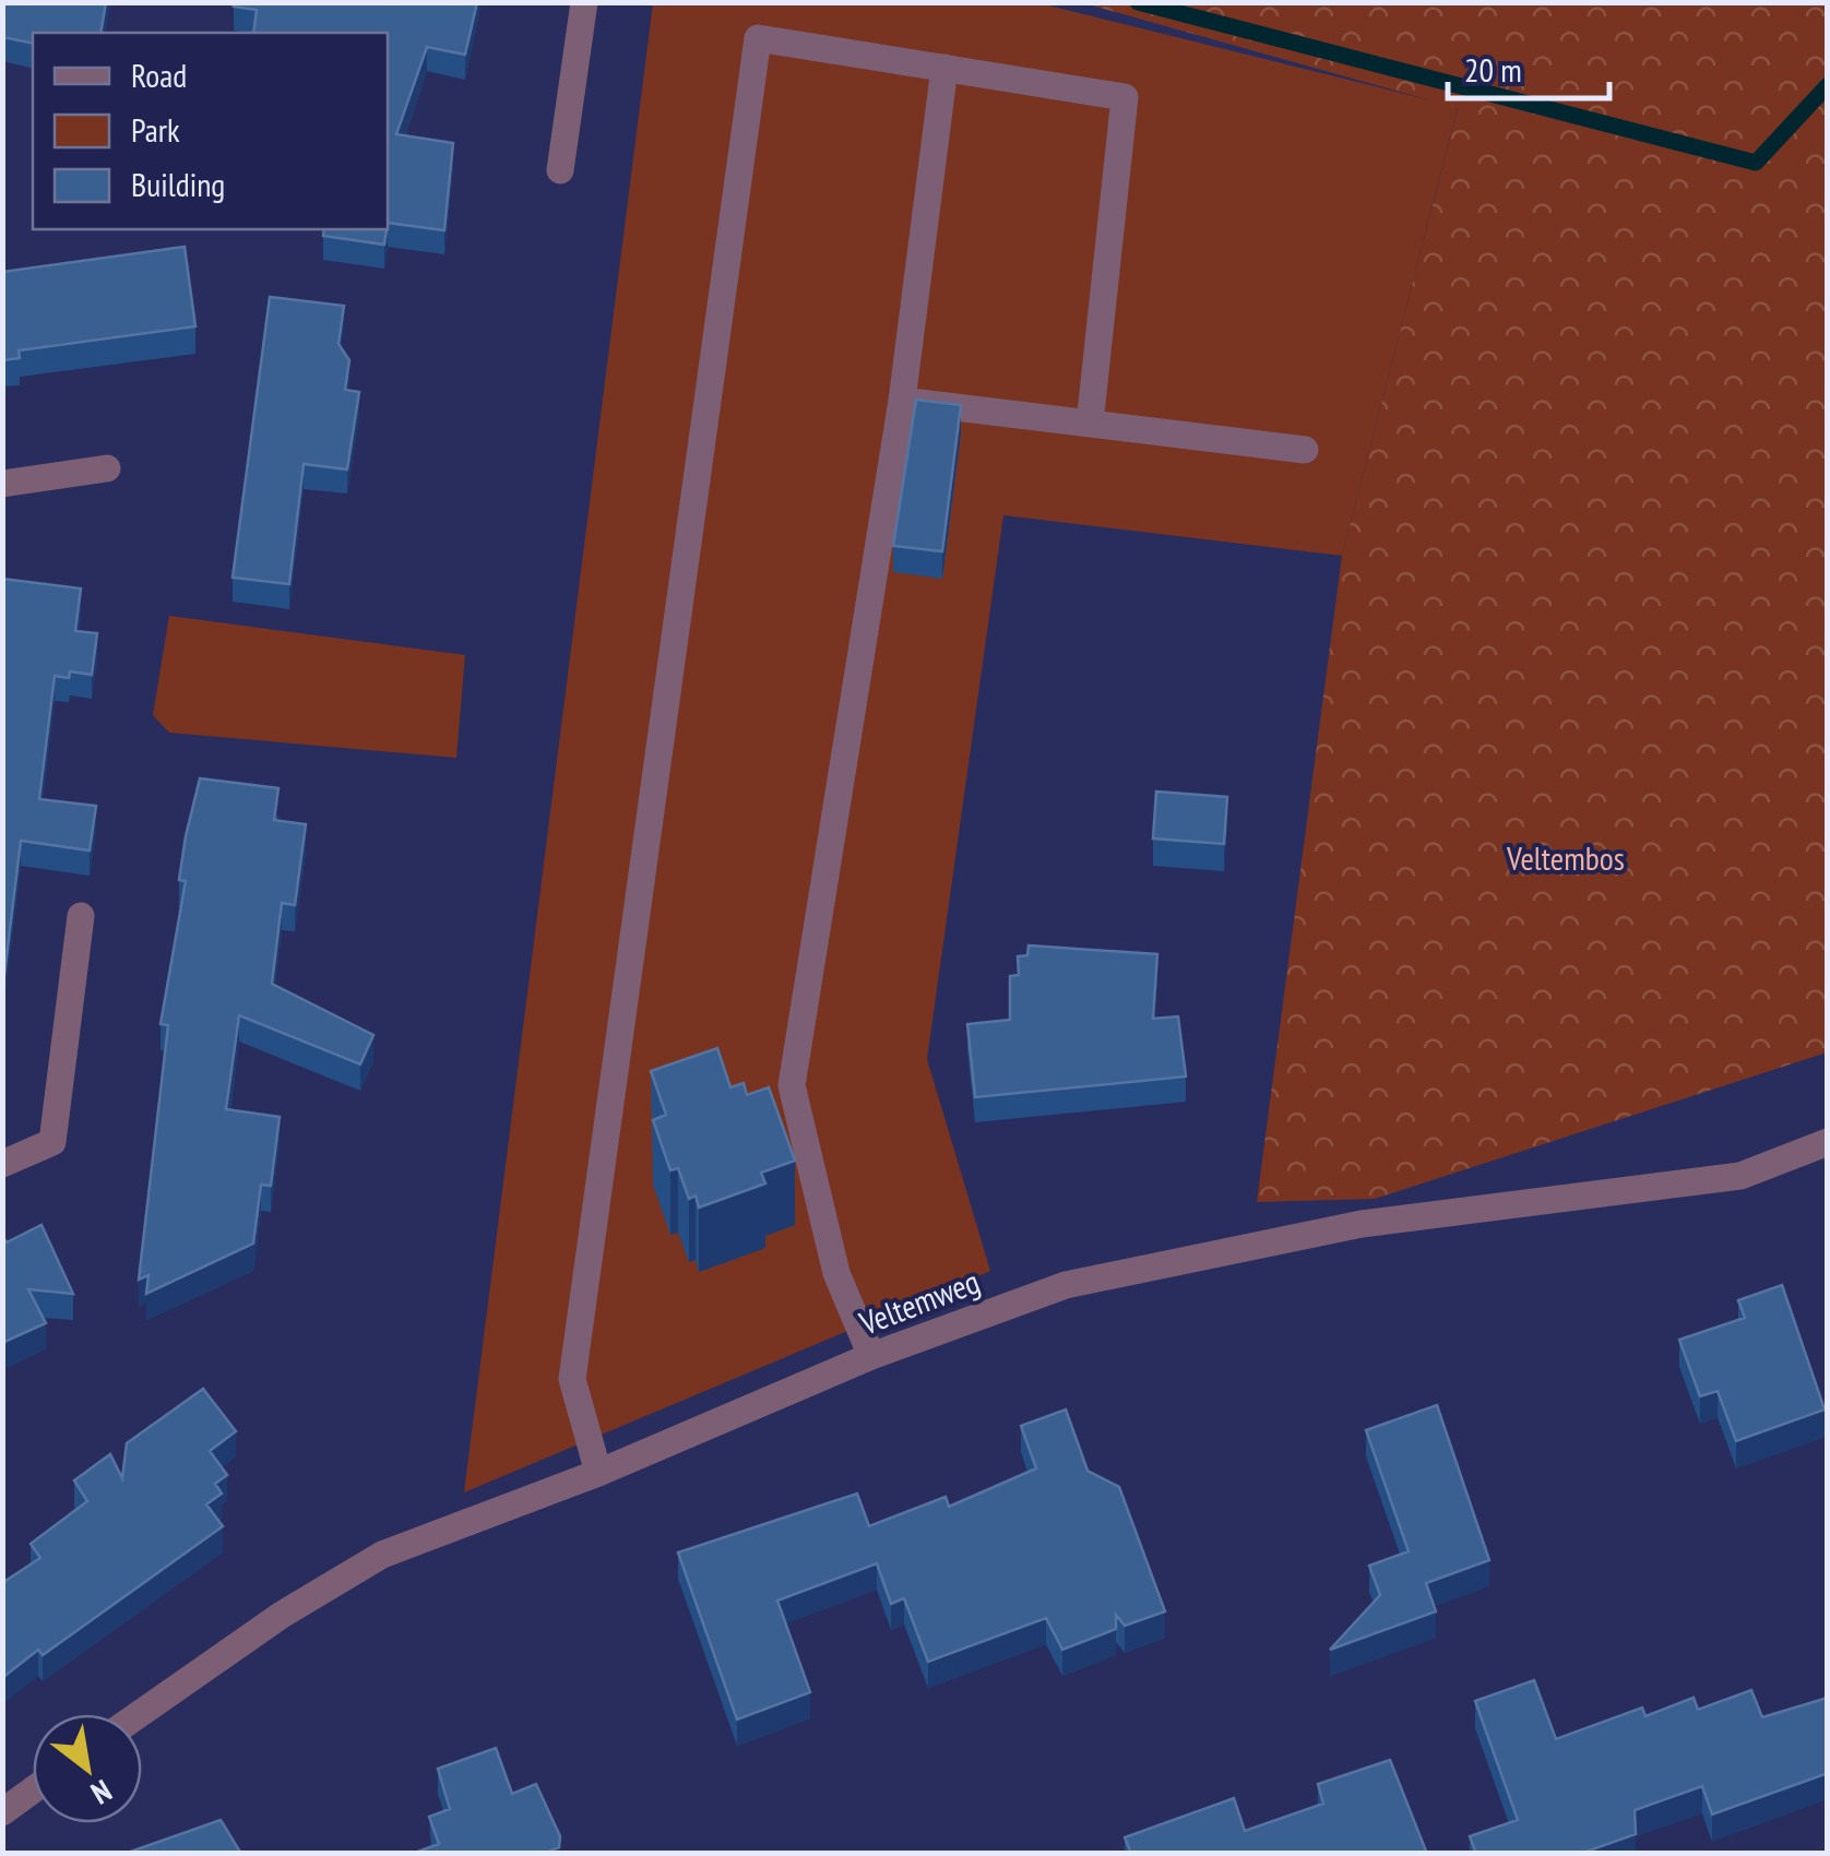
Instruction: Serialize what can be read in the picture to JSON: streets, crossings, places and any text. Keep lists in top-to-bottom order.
{
  "streets": {
    "street": ["Veltemweg"]
  },
  "parks": ["Veltembos"],
  "legend": ["Road", "Park", "Building"],
  "scale_bar": "20 m",
  "north": "bottom right"
}
